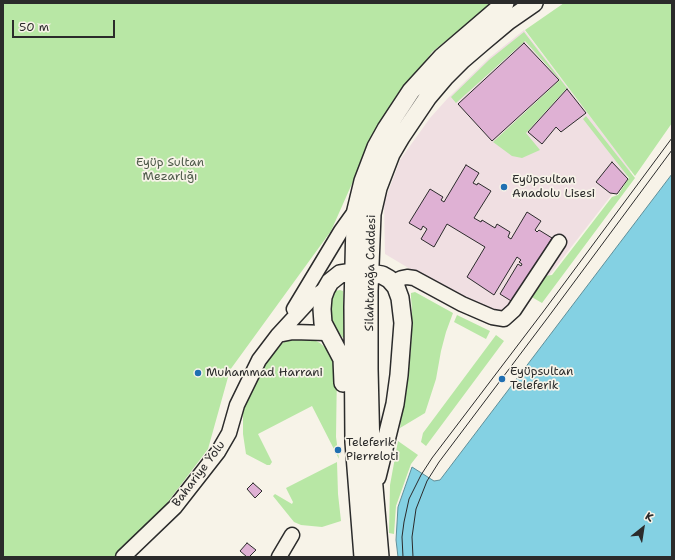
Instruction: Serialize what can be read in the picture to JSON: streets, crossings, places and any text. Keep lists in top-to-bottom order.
{
  "streets": {
    "main road": ["Silahtarağa Caddesi"],
    "street": ["Bahariye Yolu"]
  },
  "parks": ["Eyüp Sultan Mezarlığı"],
  "places": [
    "Eyüpsultan Anadolu Lisesi",
    "Muhammad Harrani",
    "Eyüpsultan Teleferik",
    "Teleferik Pierreloti"
  ],
  "scale_bar": "50 m",
  "north": "top right"
}
